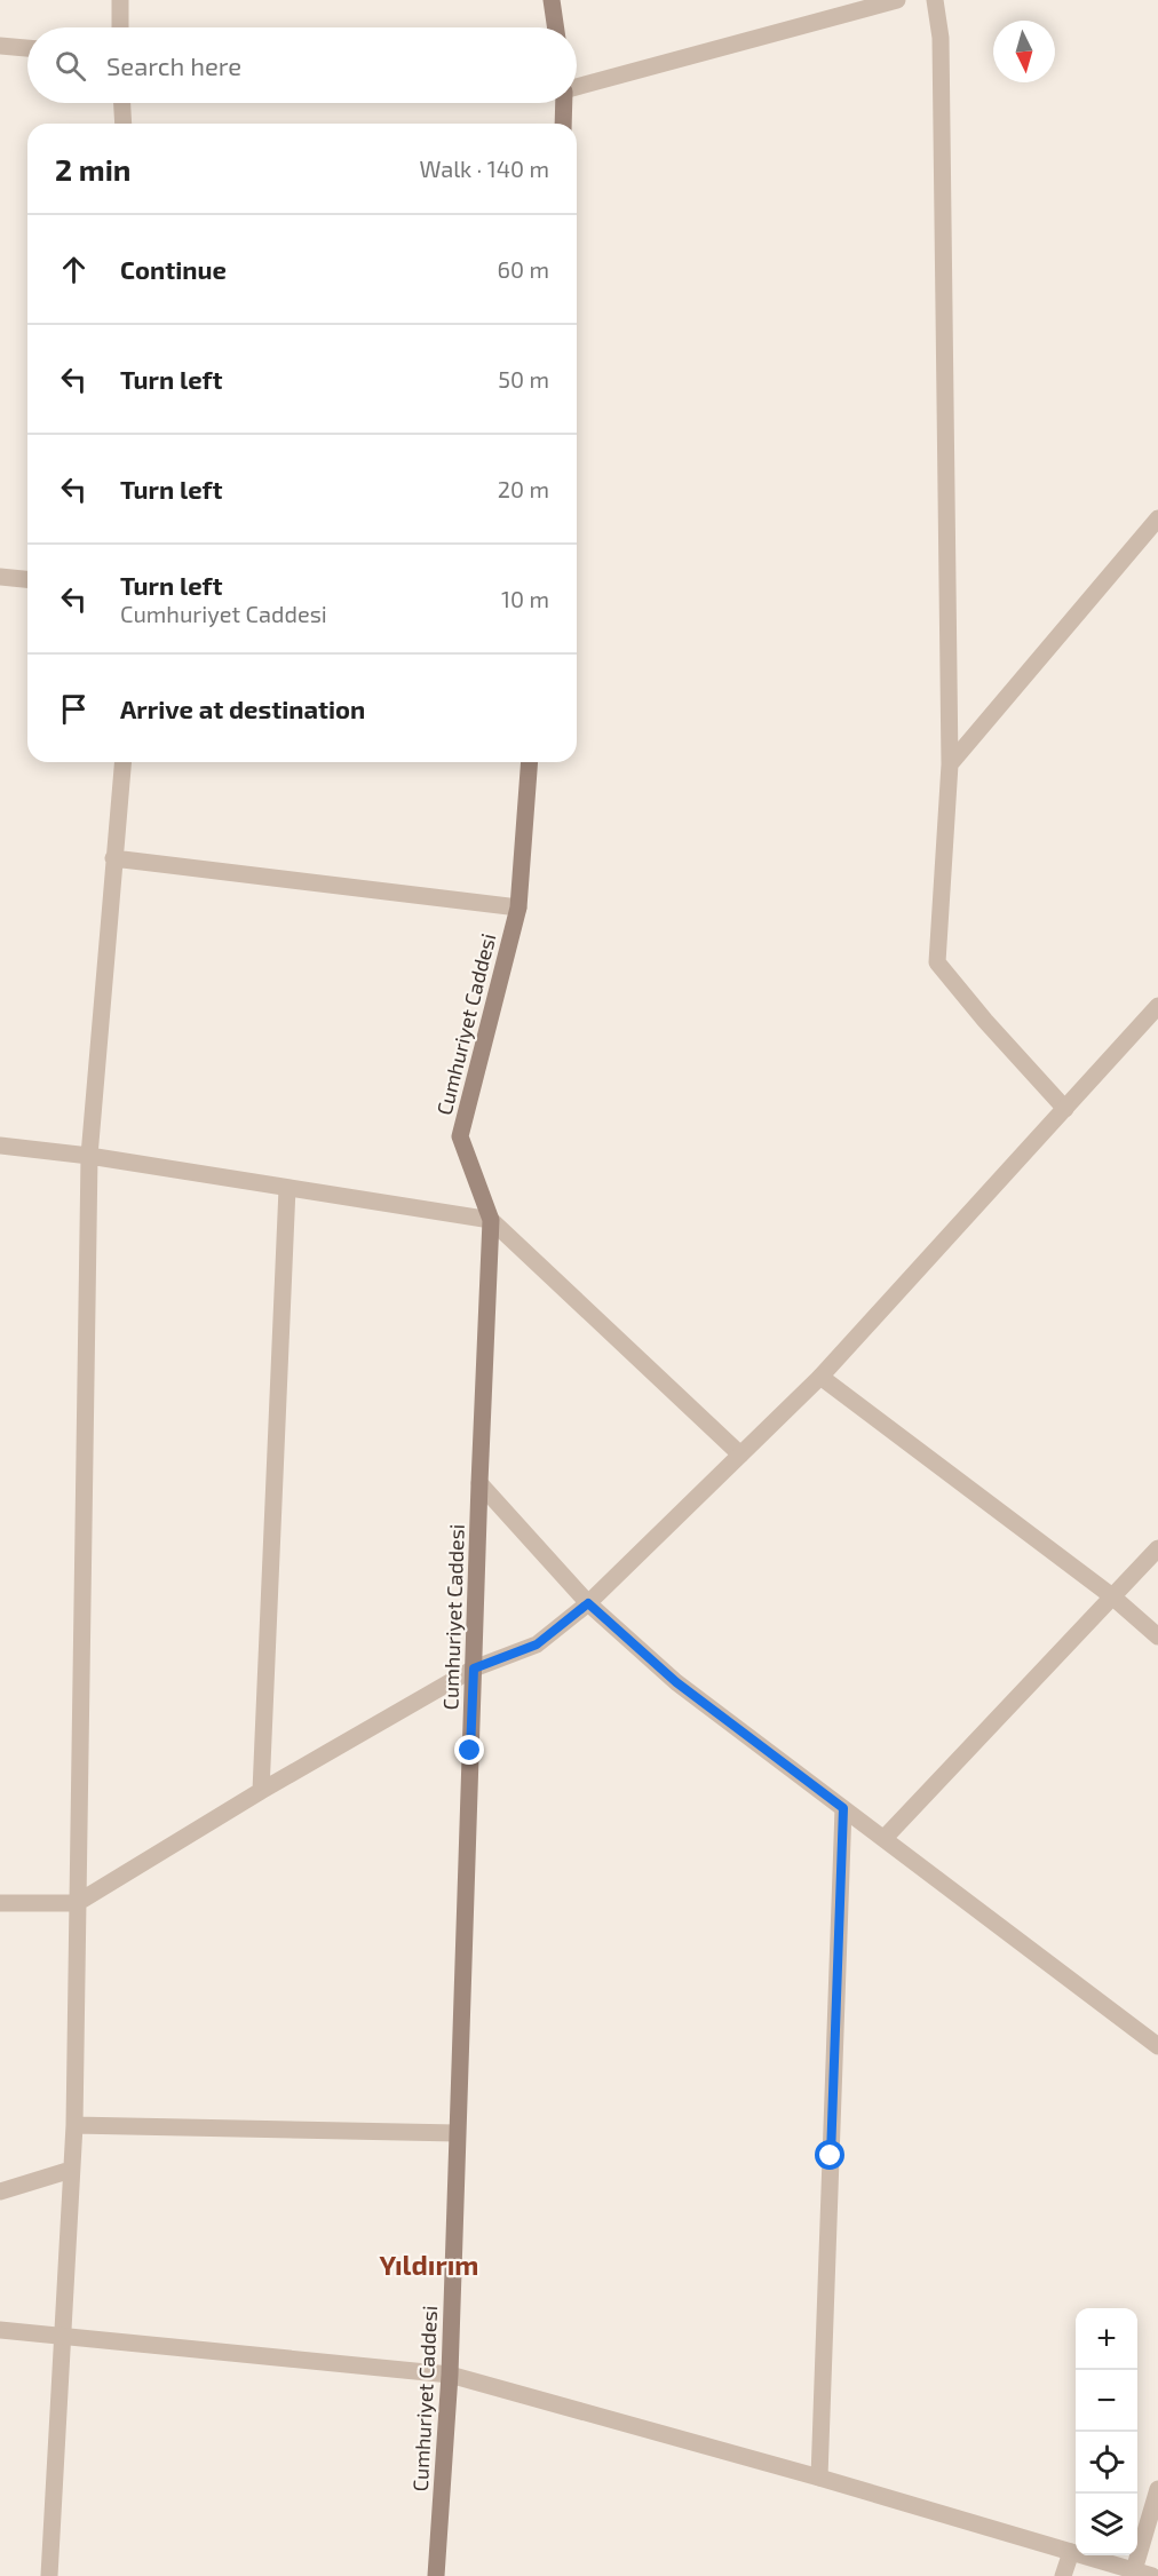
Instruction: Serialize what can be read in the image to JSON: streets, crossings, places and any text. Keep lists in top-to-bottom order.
{
  "streets": {
    "main road": ["Cumhuriyet Caddesi"]
  },
  "districts": ["Yıldırım"],
  "north": "bottom",
  "page": {
    "search": "Search here",
    "heading": ["2 min", "Walk · 140 m"],
    "list": [
      ["Continue", "60 m"],
      ["Turn left", "50 m"],
      ["Turn left", "20 m"],
      ["Turn left", "Cumhuriyet Caddesi", "10 m"],
      "Arrive at destination"
    ],
    "map_buttons": ["+", "−"]
  }
}
